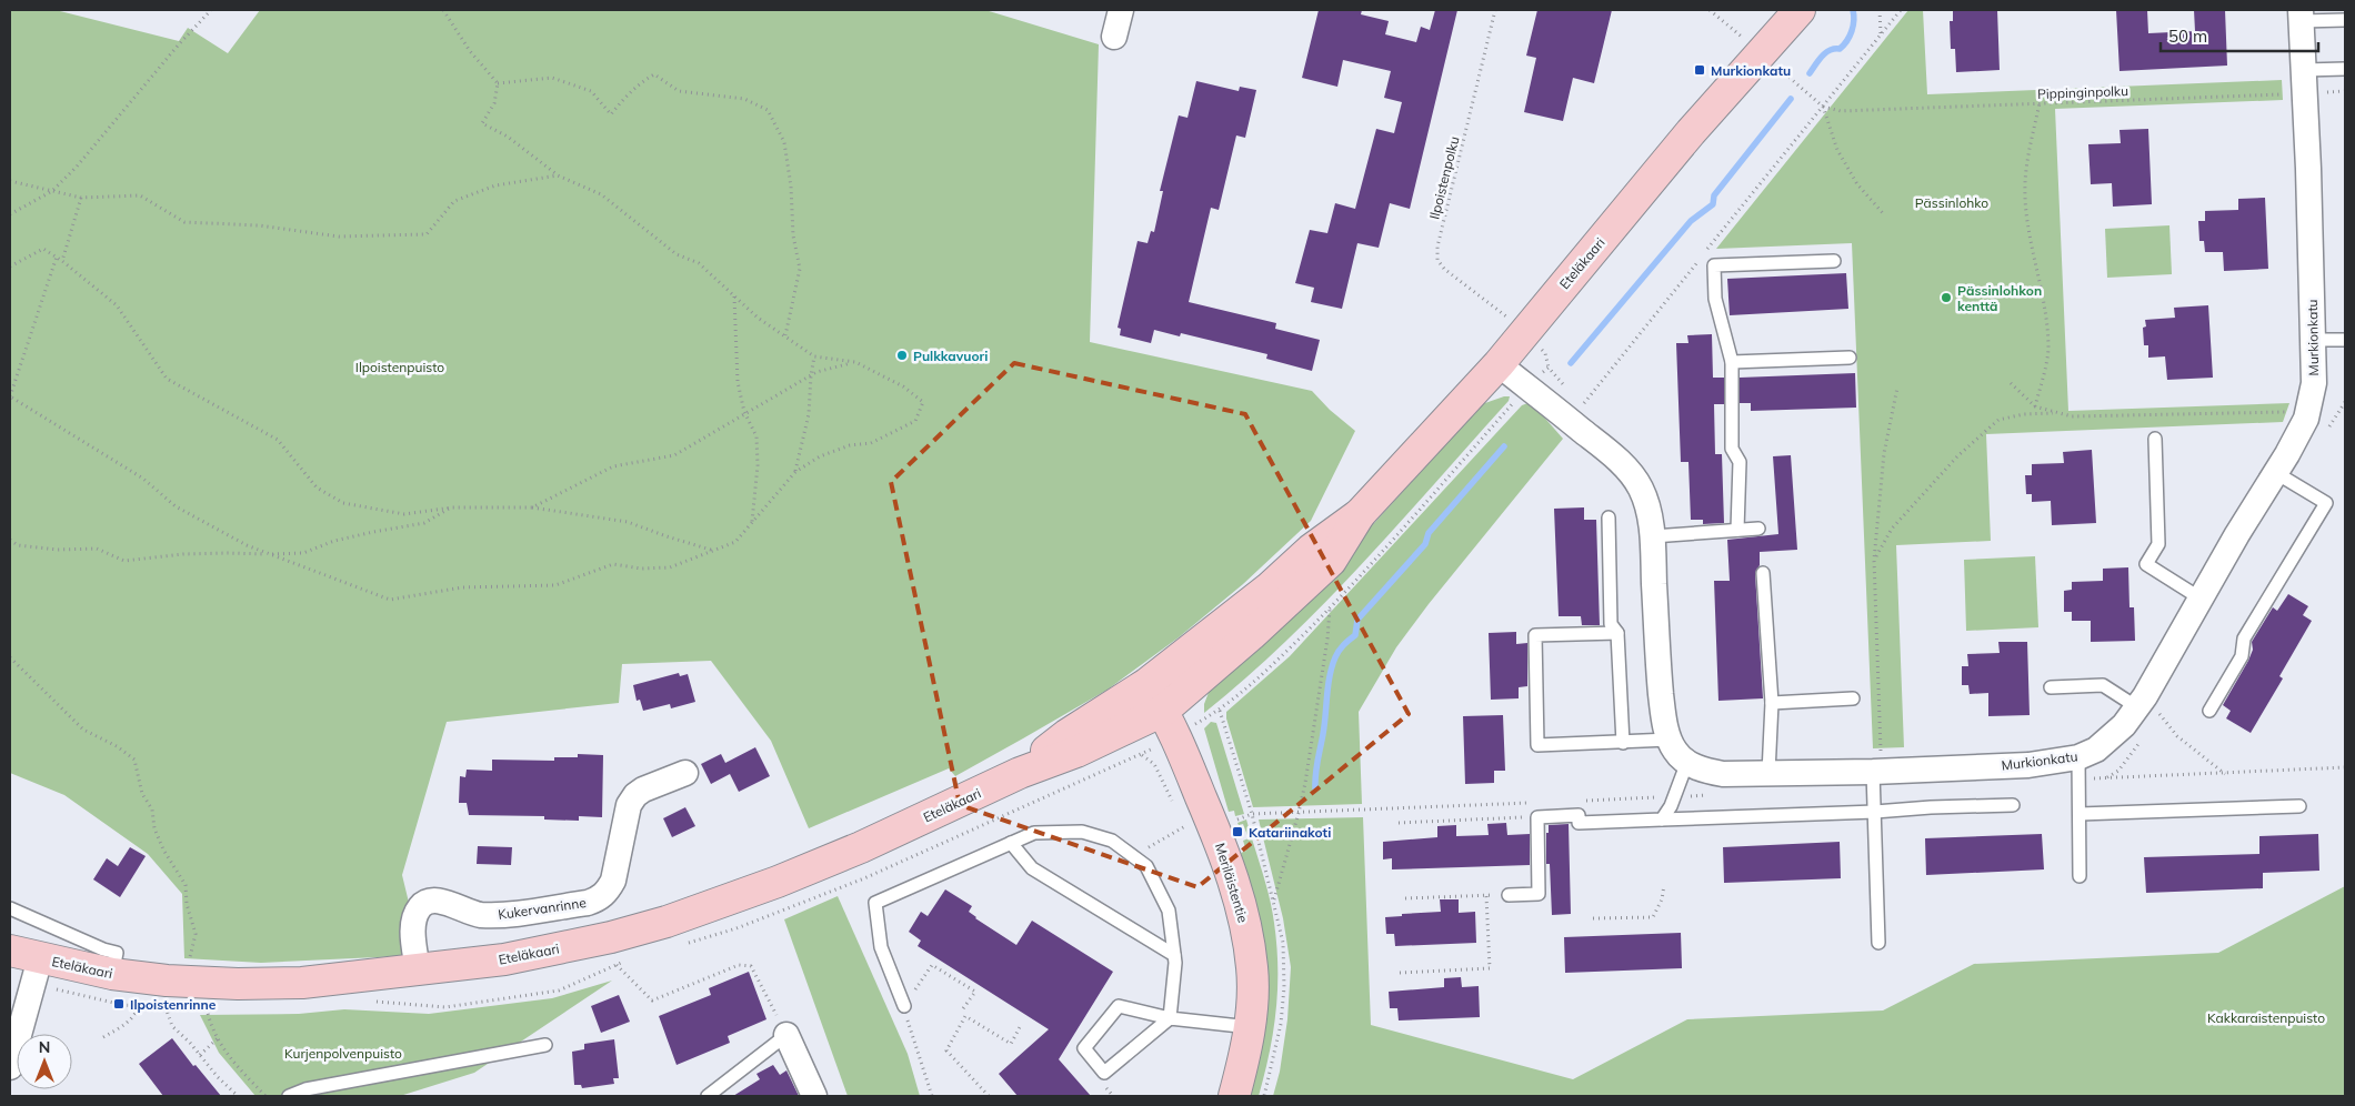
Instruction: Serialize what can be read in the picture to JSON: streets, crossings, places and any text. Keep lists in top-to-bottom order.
{
  "streets": {
    "main road": ["Eteläkaari", "Meriläistentie"],
    "street": ["Murkionkatu", "Kukervanrinne"],
    "path": ["Pippinginpolku", "Ilpoistenpolku"]
  },
  "crossings": [
    ["Pippinginpolku", "Murkionkatu"],
    ["Eteläkaari", "Meriläistentie"],
    ["Eteläkaari", "Kukervanrinne"]
  ],
  "parks": [
    "Pässinlohko",
    "Ilpoistenpuisto",
    "Kakkaraistenpuisto",
    "Kurjenpolvenpuisto"
  ],
  "places": {
    "transit": ["Murkionkatu", "Katariinakoti", "Ilpoistenrinne"],
    "other": ["Pässinlohkon kenttä", "Pulkkavuori"]
  },
  "scale_bar": "50 m",
  "north": "top"
}
